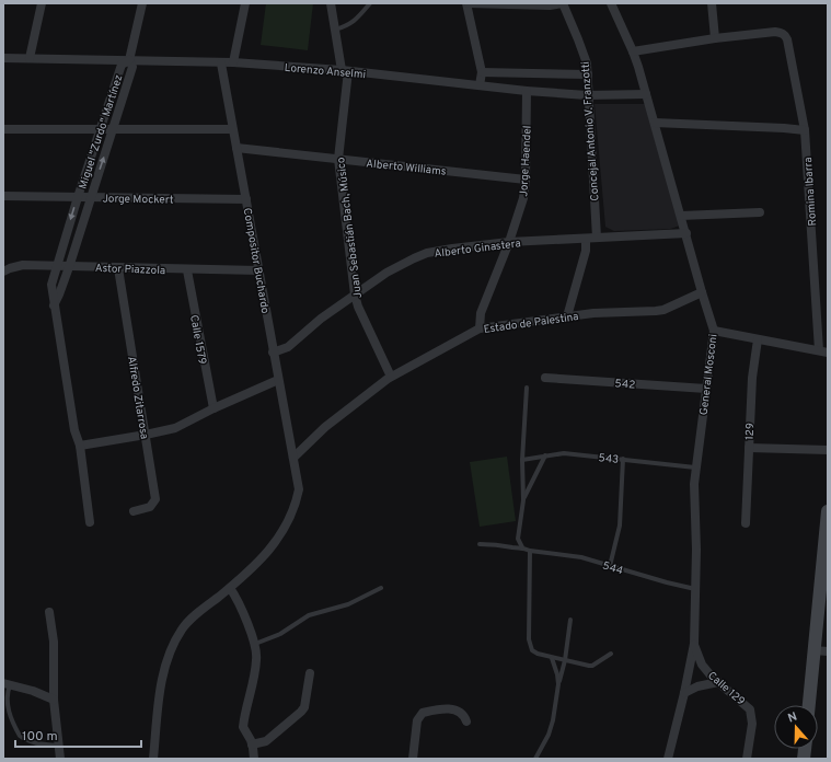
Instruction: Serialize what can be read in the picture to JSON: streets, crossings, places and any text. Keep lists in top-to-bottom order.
{
  "streets": {
    "street": [
      "Lorenzo Anselmi",
      "Miguel \"Zurdo\" Martínez",
      "Concejal Antonio V. Franzotti",
      "Jorge Haendel",
      "Alberto Williams",
      "Romina Ibarra",
      "Jorge Mockert",
      "Juan Sebastián Bach, Músico",
      "Alberto Ginastera",
      "Compositor Buchardo",
      "Astor Piazzola",
      "Estado de Palestina",
      "Calle 1579",
      "General Mosconi",
      "542",
      "Alfredo Zitarrosa",
      "129",
      "Calle 129"
    ],
    "lane": ["543", "544"]
  },
  "crossings": [
    ["Lorenzo Anselmi", "Miguel \"Zurdo\" Martínez"],
    ["Lorenzo Anselmi", "Concejal Antonio V. Franzotti"],
    ["Lorenzo Anselmi", "Jorge Haendel"],
    ["Lorenzo Anselmi", "Juan Sebastián Bach, Músico"],
    ["Lorenzo Anselmi", "Compositor Buchardo"],
    ["Lorenzo Anselmi", "General Mosconi"],
    ["Miguel \"Zurdo\" Martínez", "Jorge Mockert"],
    ["Miguel \"Zurdo\" Martínez", "Astor Piazzola"],
    ["Concejal Antonio V. Franzotti", "Alberto Ginastera"],
    ["Jorge Haendel", "Alberto Williams"],
    ["Jorge Haendel", "Alberto Ginastera"],
    ["Jorge Haendel", "Estado de Palestina"],
    ["Alberto Williams", "Juan Sebastián Bach, Músico"],
    ["Alberto Williams", "Compositor Buchardo"],
    ["Jorge Mockert", "Compositor Buchardo"],
    ["Juan Sebastián Bach, Músico", "Alberto Ginastera"],
    ["Juan Sebastián Bach, Músico", "Estado de Palestina"],
    ["Alberto Ginastera", "Compositor Buchardo"],
    ["Alberto Ginastera", "General Mosconi"],
    ["Compositor Buchardo", "Astor Piazzola"],
    ["Compositor Buchardo", "Estado de Palestina"],
    ["Astor Piazzola", "Calle 1579"],
    ["Astor Piazzola", "Alfredo Zitarrosa"],
    ["Estado de Palestina", "General Mosconi"],
    ["General Mosconi", "542"],
    ["General Mosconi", "543"],
    ["General Mosconi", "544"],
    ["General Mosconi", "Calle 129"]
  ],
  "scale_bar": "100 m",
  "north": "top"
}
